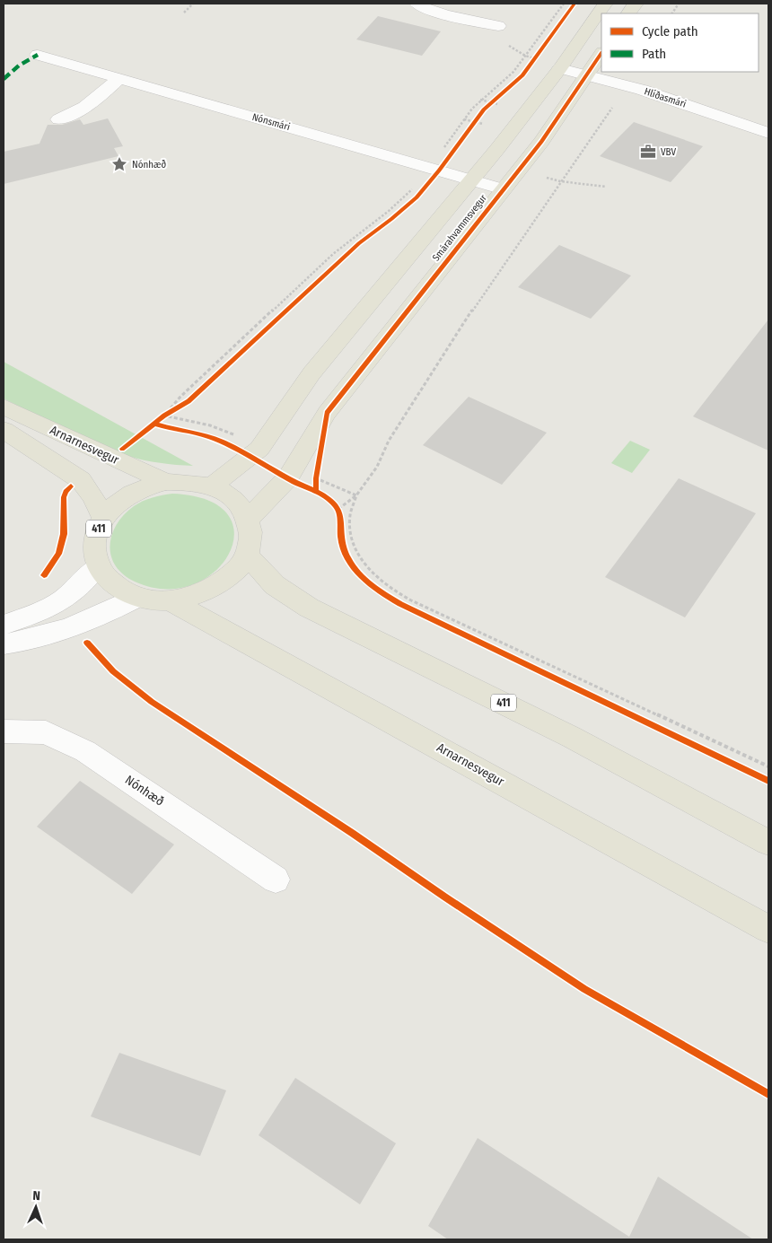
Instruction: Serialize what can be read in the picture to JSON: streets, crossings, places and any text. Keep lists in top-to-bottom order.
{
  "streets": {
    "main road": ["Smárahvammsvegur", "Arnarnesvegur", "411"],
    "street": ["Hlíðasmári", "Nónsmári", "Nónhæð"]
  },
  "crossings": [
    ["Hlíðasmári", "Smárahvammsvegur"],
    ["Nónsmári", "Smárahvammsvegur"],
    ["Smárahvammsvegur", "Arnarnesvegur"],
    ["Smárahvammsvegur", "411"],
    ["Arnarnesvegur", "411"]
  ],
  "places": {
    "office": ["VBV"],
    "place": ["Nónhæð"]
  },
  "legend": ["Cycle path", "Path"],
  "north": "top"
}
